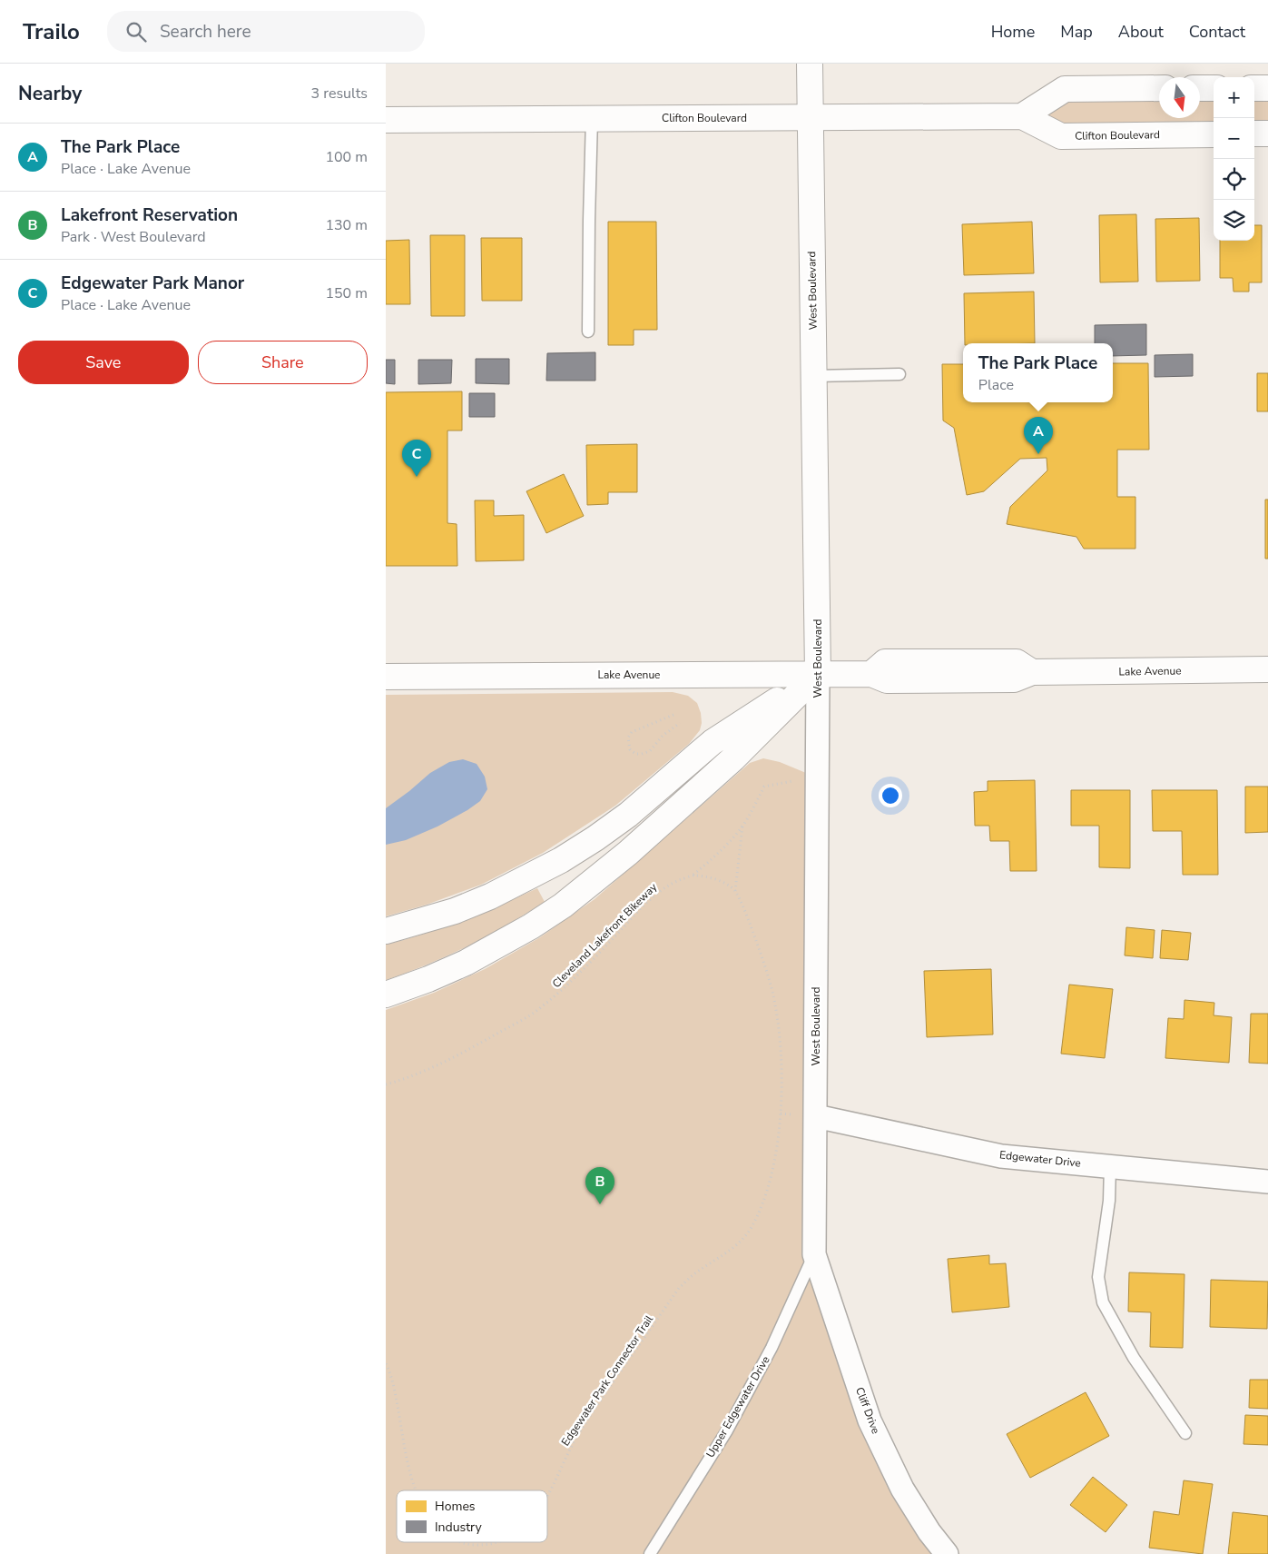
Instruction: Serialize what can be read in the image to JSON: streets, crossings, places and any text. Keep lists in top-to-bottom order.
{
  "streets": {
    "main road": ["Clifton Boulevard", "West Boulevard", "Lake Avenue"],
    "street": ["Edgewater Drive", "Cliff Drive"],
    "lane": ["Upper Edgewater Drive"],
    "path": ["Cleveland Lakefront Bikeway", "Edgewater Park Connector Trail"]
  },
  "crossings": [
    ["Clifton Boulevard", "West Boulevard"],
    ["West Boulevard", "Lake Avenue"],
    ["West Boulevard", "Edgewater Drive"],
    ["West Boulevard", "Upper Edgewater Drive"],
    ["West Boulevard", "Cliff Drive"],
    ["Upper Edgewater Drive", "Cliff Drive"]
  ],
  "legend": ["Homes", "Industry"],
  "north": "bottom",
  "page": {
    "header": "Trailo",
    "search": "Search here",
    "nav": [
      "Home",
      "Map",
      "About",
      "Contact"
    ],
    "heading": ["Nearby", "3 results"],
    "map_buttons": ["+", "−"],
    "list": [
      {
        "mark": "A",
        "name": "The Park Place",
        "note": "Place · Lake Avenue",
        "value": "100 m"
      },
      {
        "mark": "B",
        "name": "Lakefront Reservation",
        "note": "Park · West Boulevard",
        "value": "130 m"
      },
      {
        "mark": "C",
        "name": "Edgewater Park Manor",
        "note": "Place · Lake Avenue",
        "value": "150 m"
      }
    ],
    "buttons": ["Save", "Share"],
    "popup": ["The Park Place", "Place"],
    "pins": ["A", "C", "B"]
  }
}
